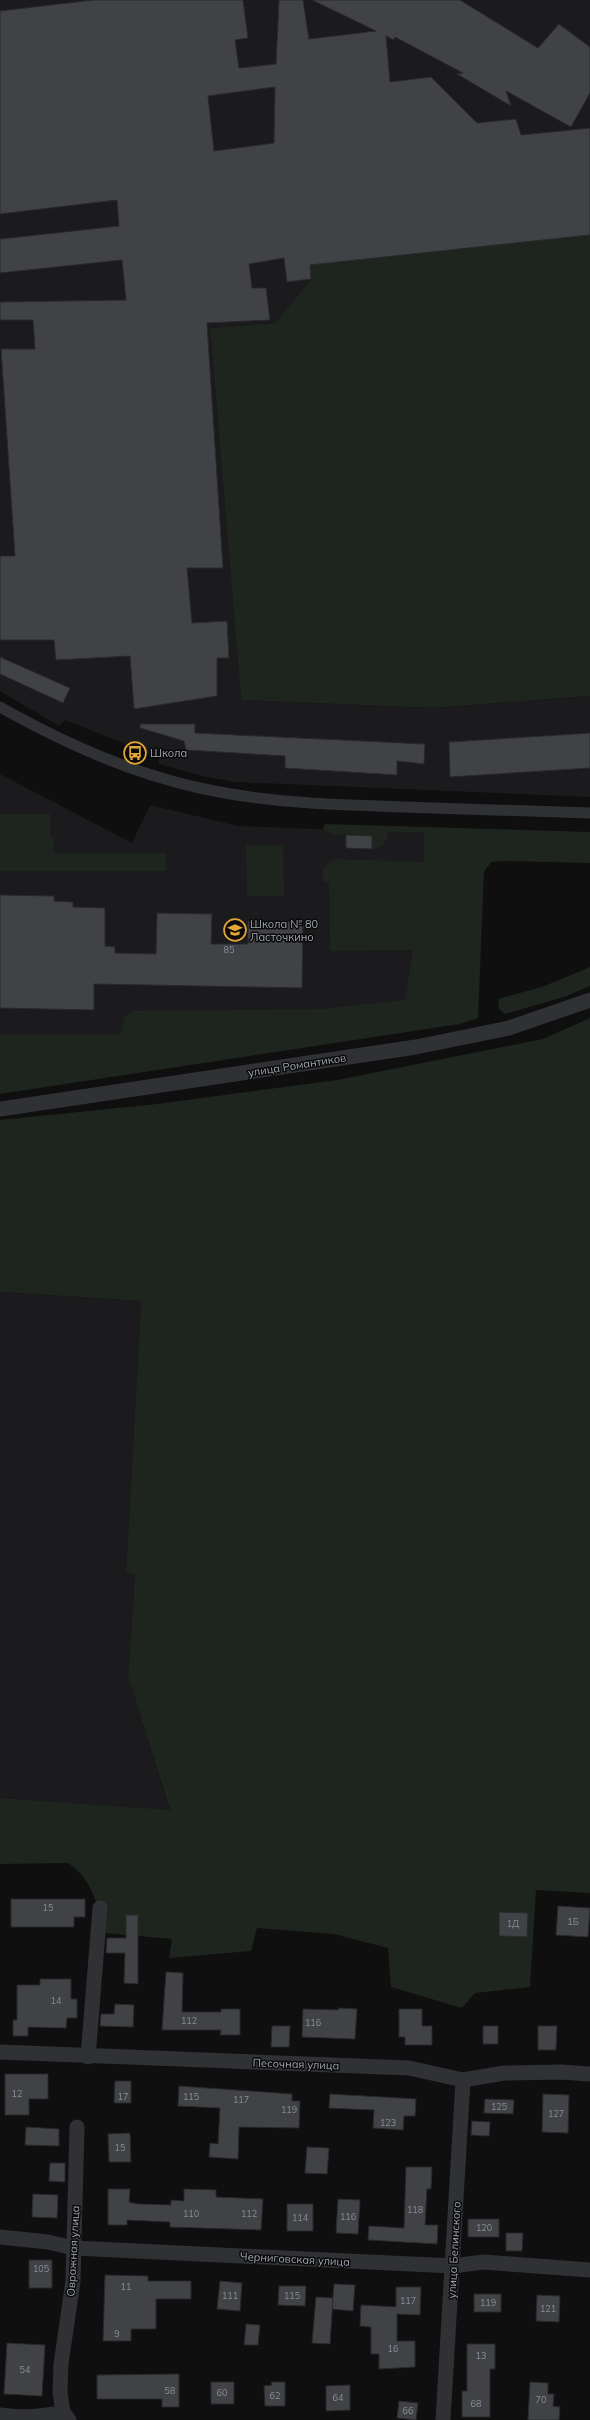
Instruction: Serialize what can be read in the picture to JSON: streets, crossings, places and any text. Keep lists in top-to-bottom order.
{
  "streets": {
    "street": [
      "улица Романтиков",
      "Песочная улица",
      "улица Белинского",
      "Овражная улица",
      "Черниговская улица"
    ]
  },
  "crossings": [
    ["Песочная улица", "улица Белинского"],
    ["улица Белинского", "Черниговская улица"],
    ["Овражная улица", "Черниговская улица"]
  ],
  "places": {
    "bus stop": ["Школа"],
    "school or university": ["Школа № 80 Ласточкино"]
  },
  "house_numbers": [
    "85",
    "15",
    "1Б",
    "1Д",
    "14",
    "112",
    "116",
    "12",
    "17",
    "115",
    "117",
    "125",
    "119",
    "127",
    "123",
    "15",
    "118",
    "110",
    "112",
    "116",
    "114",
    "120",
    "105",
    "11",
    "111",
    "115",
    "117",
    "119",
    "121",
    "9",
    "16",
    "13",
    "54",
    "58",
    "60",
    "62",
    "64",
    "70",
    "68",
    "66"
  ]
}
